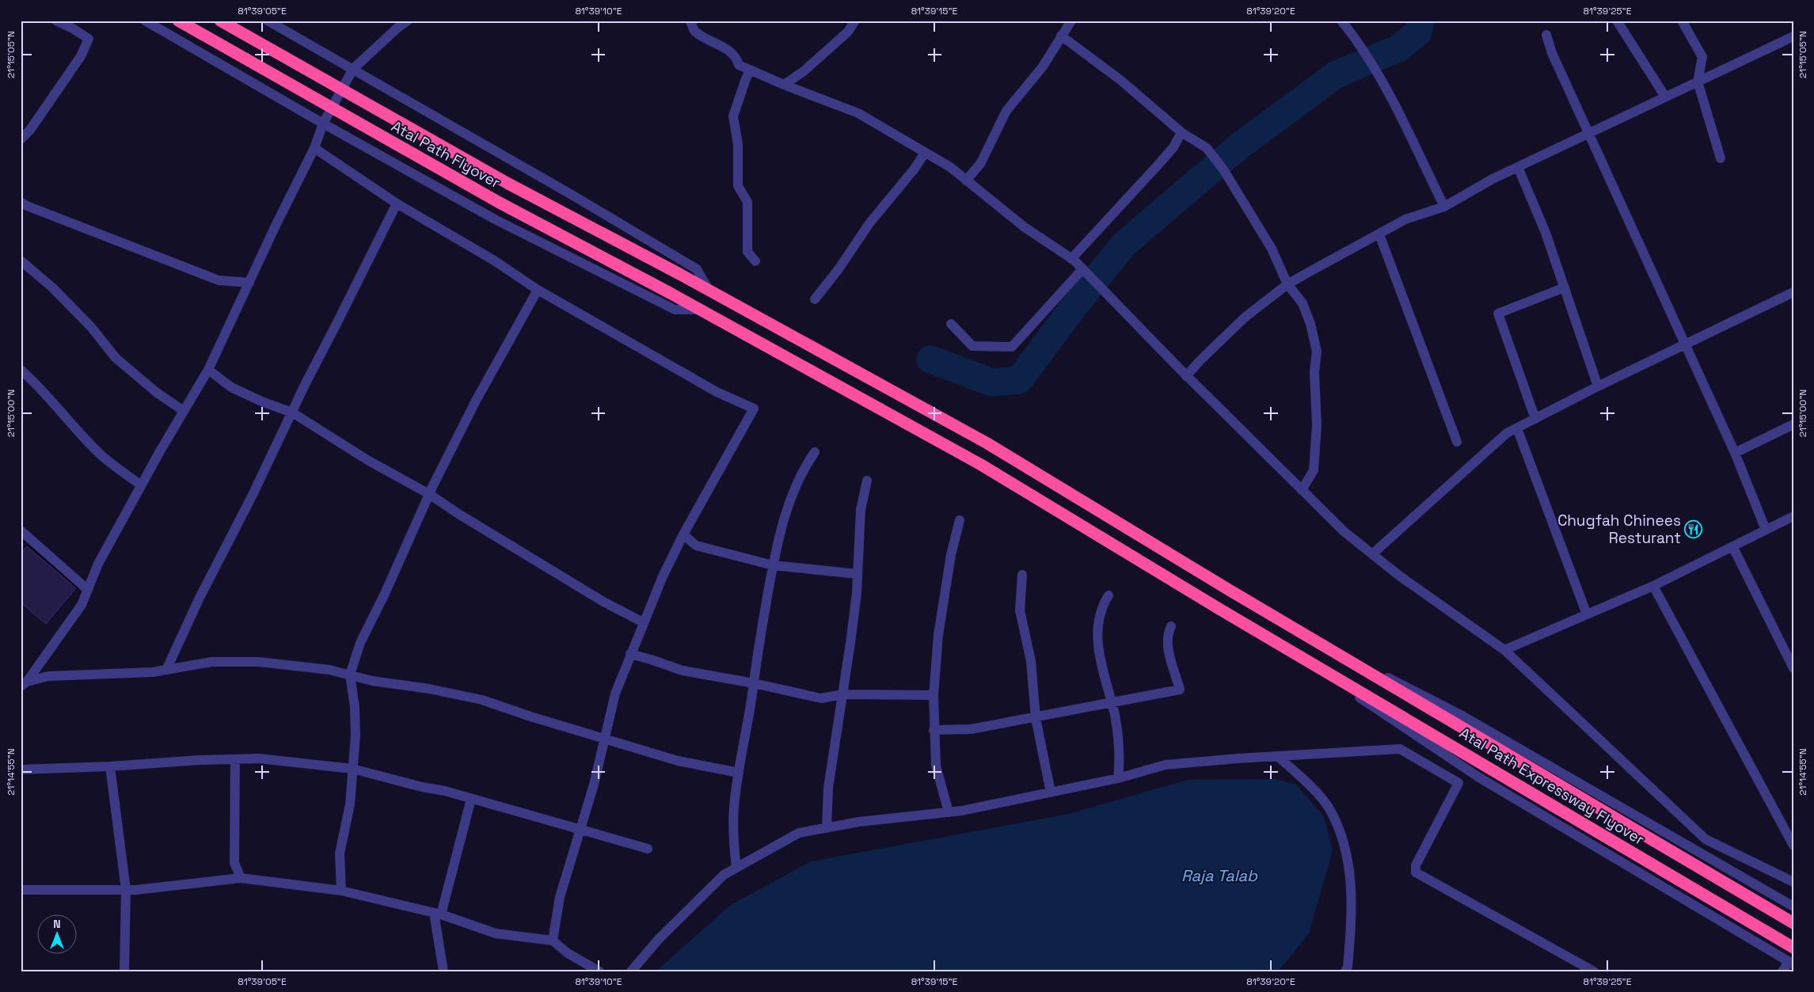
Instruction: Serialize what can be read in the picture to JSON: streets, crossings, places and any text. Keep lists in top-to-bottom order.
{
  "streets": {
    "highway": ["Atal Path Flyover", "Atal Path Expressway Flyover"]
  },
  "crossings": [
    ["Atal Path Flyover", "Atal Path Expressway Flyover"]
  ],
  "water": ["Raja Talab"],
  "places": {
    "restaurant": ["Chugfah Chinees Resturant"]
  },
  "north": "top",
  "coordinates": [
    "81°39'05\"E",
    "81°39'10\"E",
    "81°39'15\"E",
    "81°39'20\"E",
    "81°39'25\"E",
    "21°15'05\"N",
    "21°15'00\"N",
    "21°14'55\"N"
  ]
}
